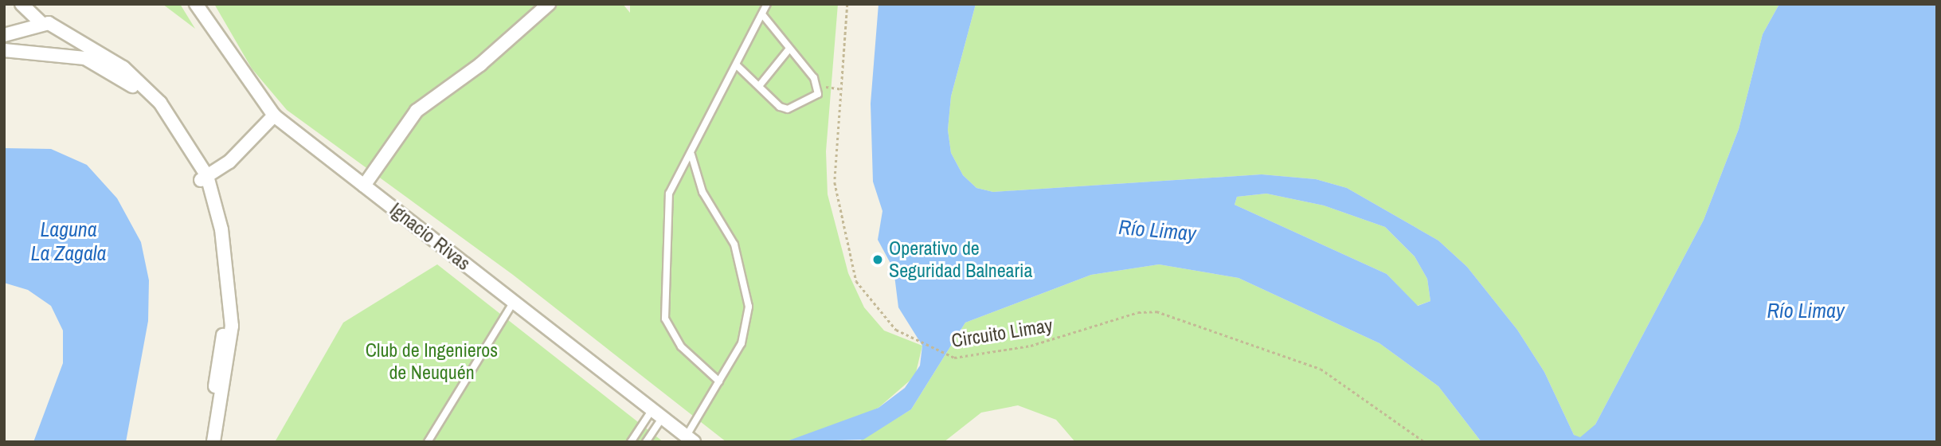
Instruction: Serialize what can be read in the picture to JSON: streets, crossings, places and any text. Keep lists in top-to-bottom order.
{
  "streets": {
    "street": ["Ignacio Rivas"],
    "path": ["Circuito Limay"]
  },
  "water": ["Laguna La Zagala", "Río Limay"],
  "parks": ["Club de Ingenieros de Neuquén"],
  "places": ["Operativo de Seguridad Balnearia"]
}
